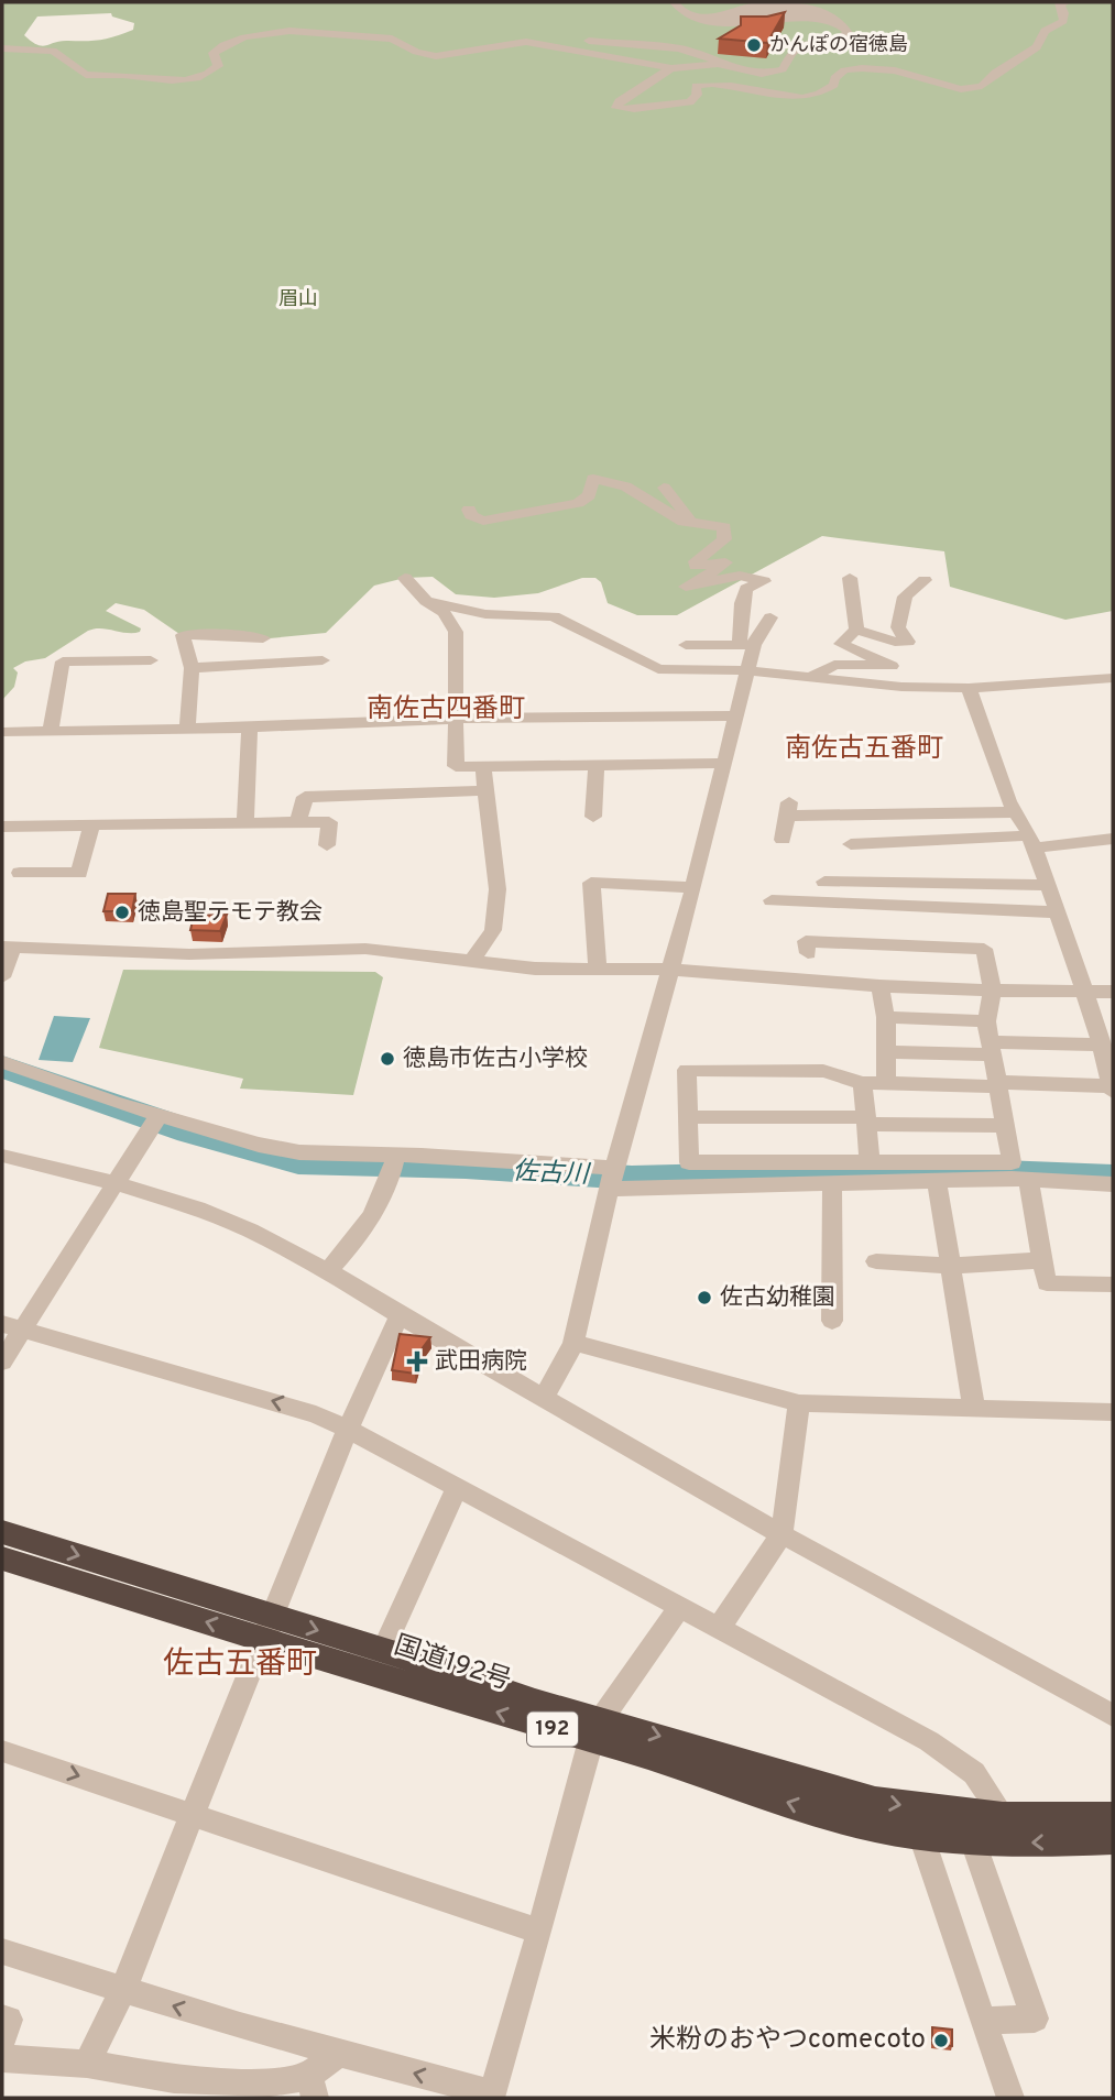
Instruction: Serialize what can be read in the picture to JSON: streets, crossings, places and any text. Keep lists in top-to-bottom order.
{
  "streets": {
    "highway": ["国道192号", "192"]
  },
  "districts": ["南佐古四番町", "南佐古五番町", "佐古五番町"],
  "water": ["佐古川"],
  "parks": ["眉山"],
  "places": {
    "other": [
      "かんぽの宿徳島",
      "徳島聖テモテ教会",
      "徳島市佐古小学校",
      "佐古幼稚園",
      "米粉のおやつcomecoto"
    ],
    "health": ["武田病院"]
  }
}
